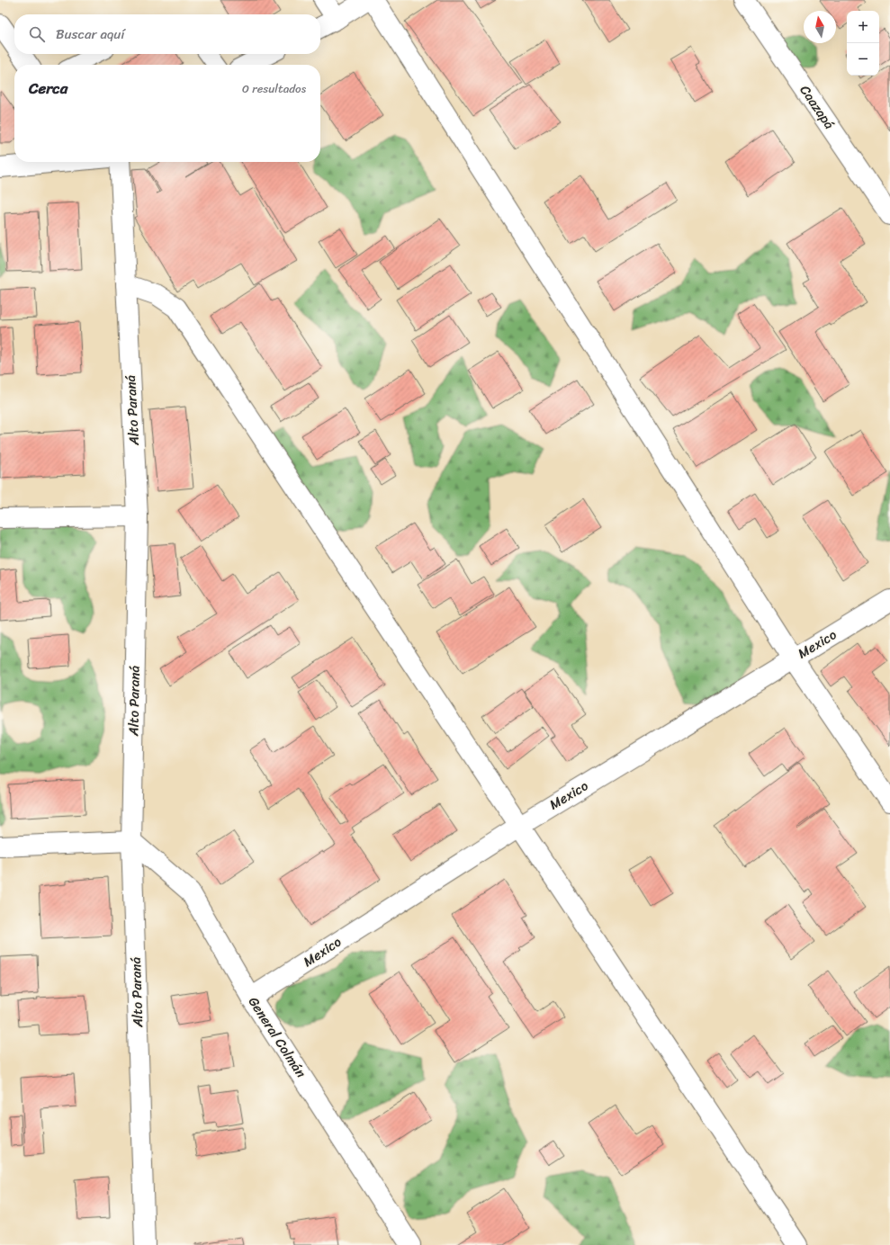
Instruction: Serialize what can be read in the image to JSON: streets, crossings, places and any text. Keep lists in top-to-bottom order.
{
  "streets": {
    "street": [
      "Caazapá",
      "Alto Paraná",
      "Mexico",
      "General Colmán"
    ]
  },
  "crossings": [
    ["Alto Paraná", "General Colmán"],
    ["Mexico", "General Colmán"]
  ],
  "north": "top",
  "page": {
    "map_buttons": ["+", "−"],
    "search": "Buscar aquí",
    "heading": ["Cerca", "0 resultados"]
  }
}
